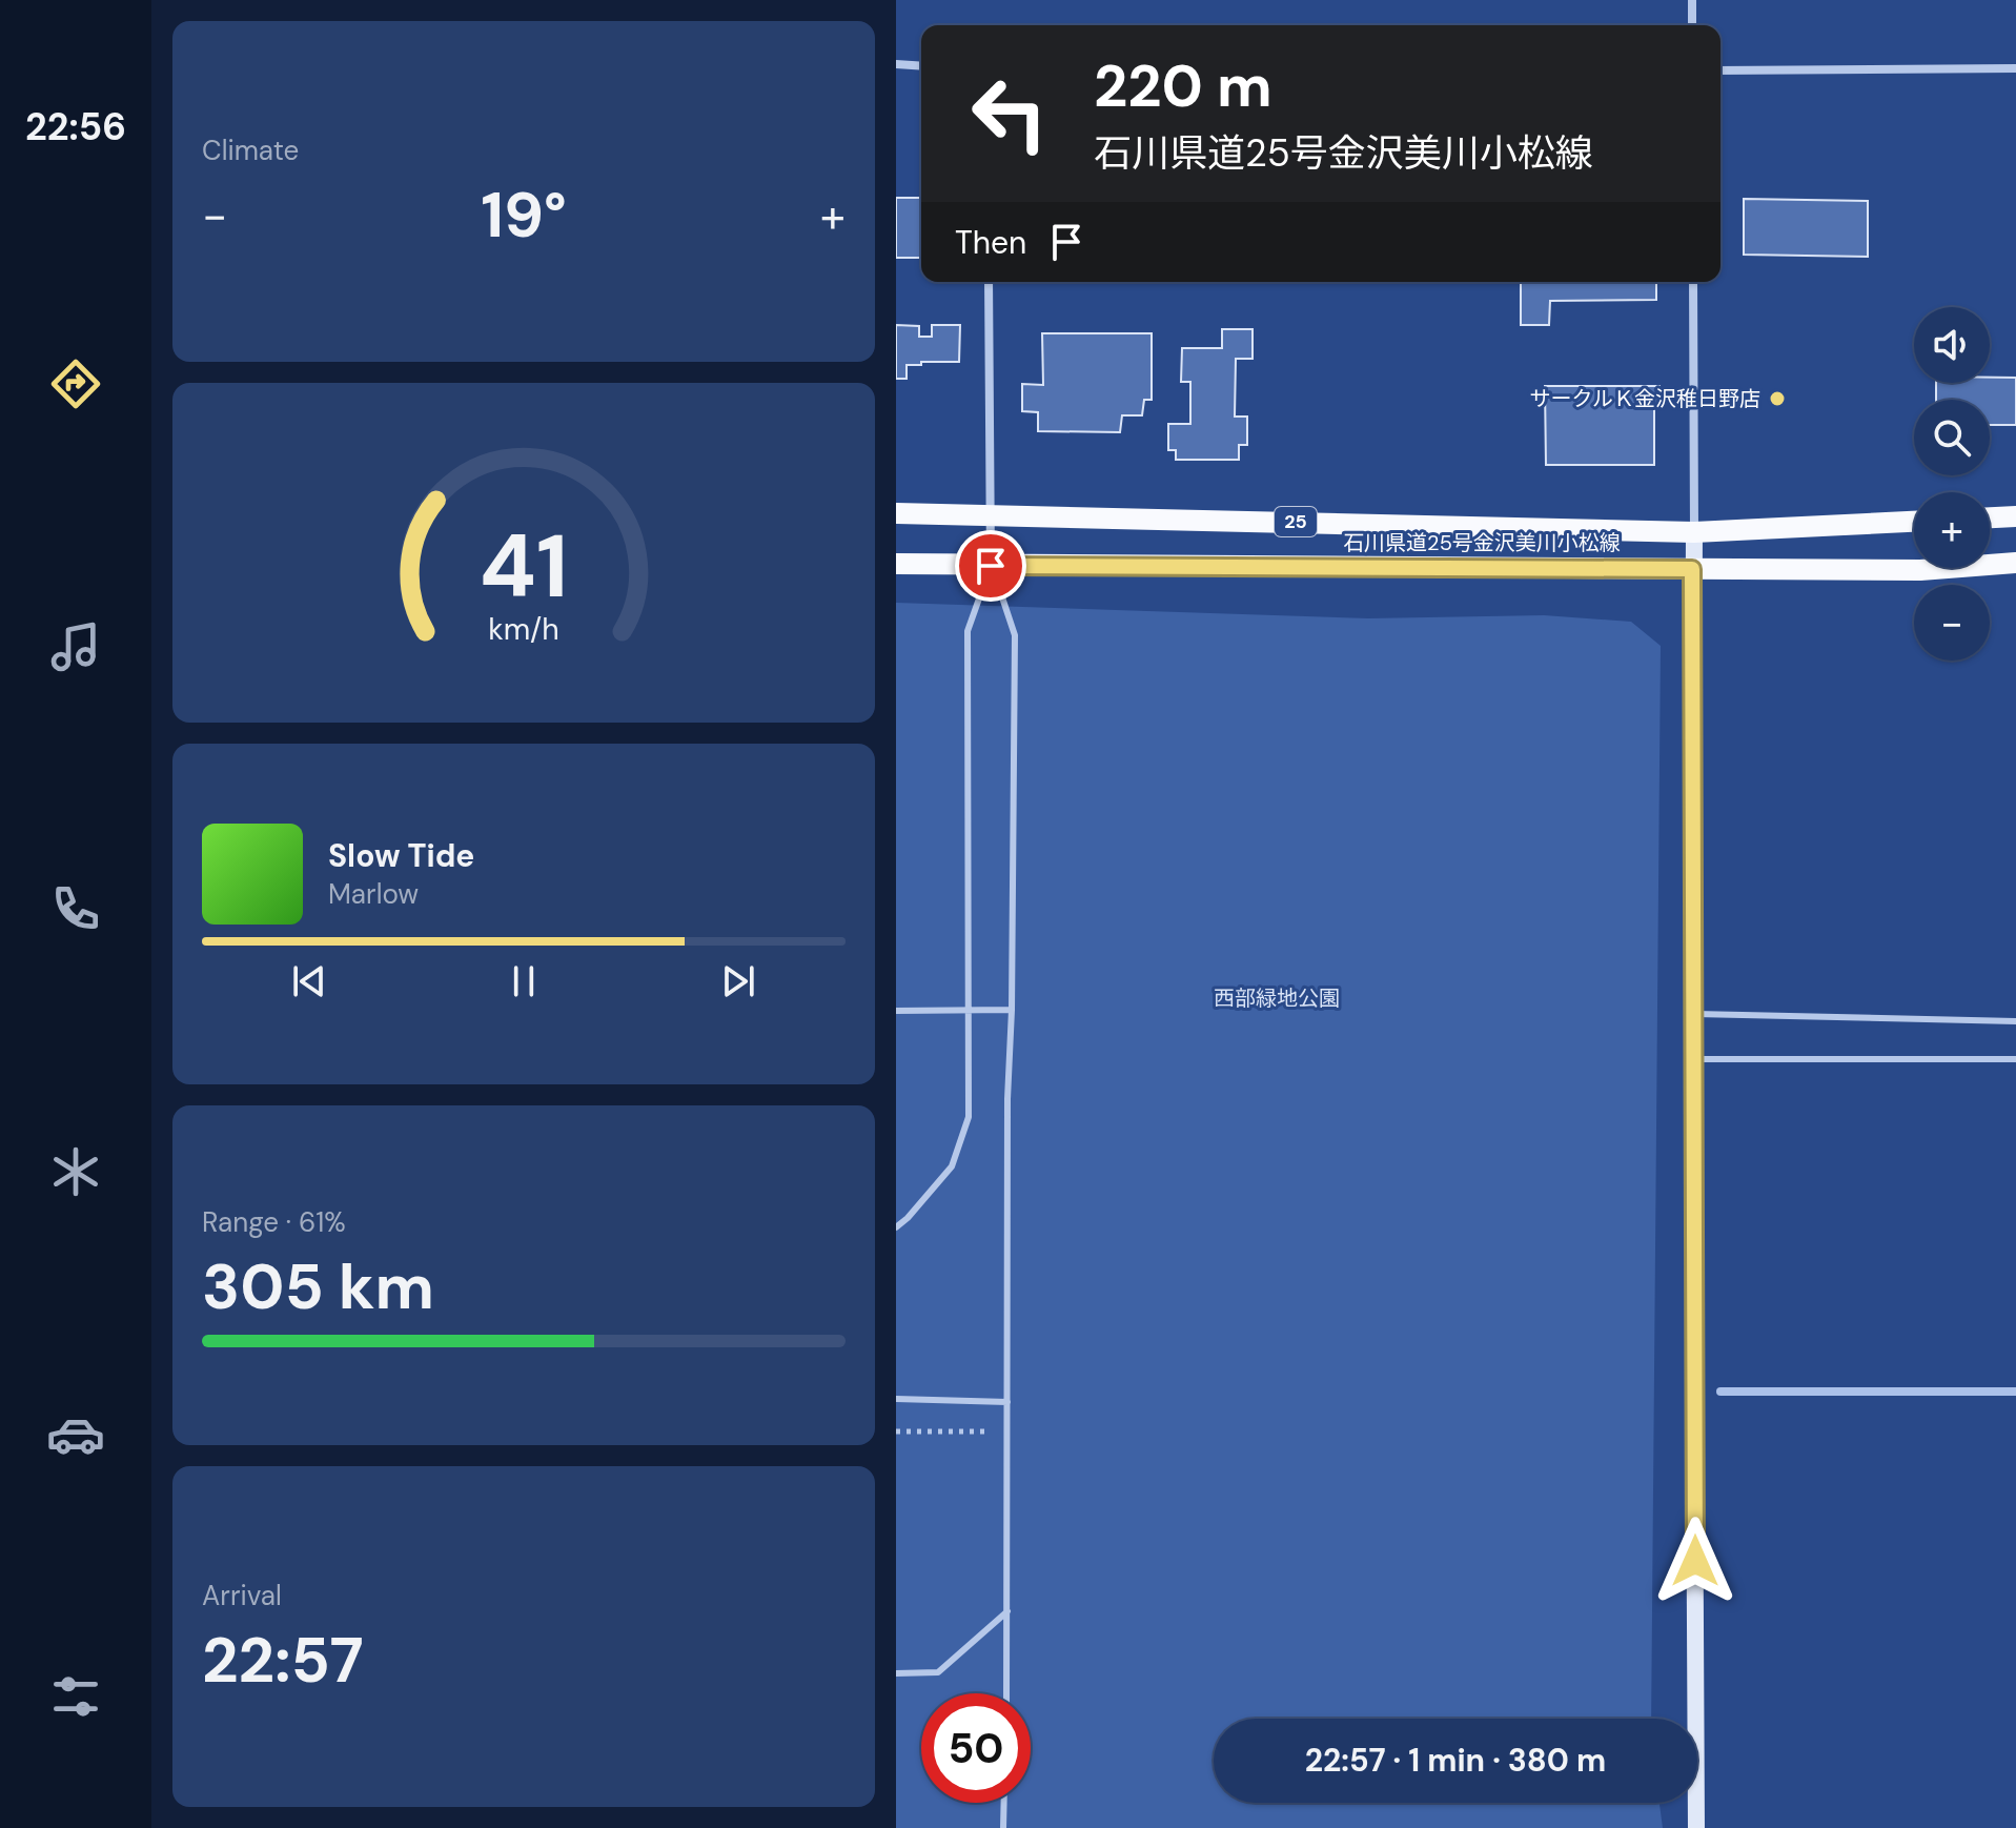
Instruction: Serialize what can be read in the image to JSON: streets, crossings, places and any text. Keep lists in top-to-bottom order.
{
  "streets": {
    "main road": ["25", "石川県道25号金沢美川小松線"]
  },
  "parks": ["西部緑地公園"],
  "places": ["サークルＫ金沢稚日野店"],
  "page": {
    "tabs": "22:56",
    "tile": [
      "Climate",
      ["Range · 61%", "305 km"],
      ["Arrival", "22:57"]
    ],
    "turn": ["220 m", "石川県道25号金沢美川小松線"],
    "heat": ["−", "19°", "+"],
    "then": "Then",
    "map_buttons": ["+", "−"],
    "song": ["Slow Tide", "Marlow"],
    "limit": "50",
    "trip": "22:57 · 1 min · 380 m",
    "gauge": ["41", "km/h"]
  }
}
